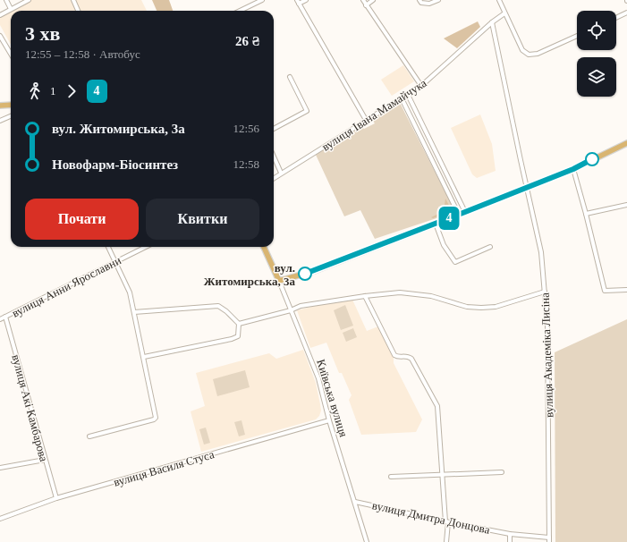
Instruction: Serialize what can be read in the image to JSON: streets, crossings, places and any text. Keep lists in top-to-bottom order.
{
  "streets": {
    "main road": ["Київська вулиця"],
    "street": [
      "вулиця Івана Мамайчука",
      "вулиця Анни Ярославни",
      "вулиця Академіка Лисіна",
      "вулиця Акі Камбарова",
      "вулиця Василя Стуса",
      "вулиця Дмитра Донцова"
    ]
  },
  "crossings": [
    ["вулиця Івана Мамайчука", "вулиця Академіка Лисіна"],
    ["вулиця Анни Ярославни", "вулиця Акі Камбарова"],
    ["вулиця Академіка Лисіна", "вулиця Дмитра Донцова"],
    ["Київська вулиця", "вулиця Василя Стуса"],
    ["Київська вулиця", "вулиця Дмитра Донцова"],
    ["вулиця Акі Камбарова", "вулиця Василя Стуса"]
  ],
  "places": ["вул. Житомирська, 3а"],
  "lines": ["bus line 4"],
  "page": {
    "on_map": "4",
    "heading": ["3 хв", "12:55 – 12:58 · Автобус", "26 ₴"],
    "legs": ["1", "4"],
    "list": [
      {
        "name": "вул. Житомирська, 3а",
        "value": "12:56"
      },
      {
        "name": "Новофарм-Біосинтез",
        "value": "12:58"
      }
    ],
    "buttons": ["Почати", "Квитки"]
  }
}
